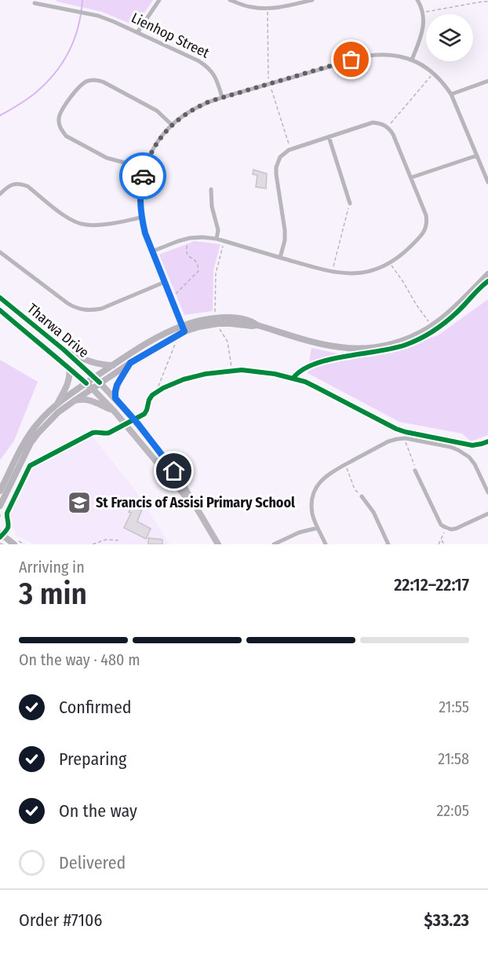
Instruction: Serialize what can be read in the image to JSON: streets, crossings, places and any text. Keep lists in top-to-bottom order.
{
  "streets": {
    "main road": ["Tharwa Drive"],
    "street": ["Lienhop Street"]
  },
  "places": {
    "school or university": ["St Francis of Assisi Primary School"]
  },
  "page": {
    "heading": ["3 min", "Arriving in", "22:12–22:17"],
    "panel": ["Order #7106", "$33.23"],
    "bar": "On the way · 480 m",
    "list": [
      ["Confirmed", "21:55"],
      ["Preparing", "21:58"],
      ["On the way", "22:05"],
      "Delivered"
    ]
  }
}
